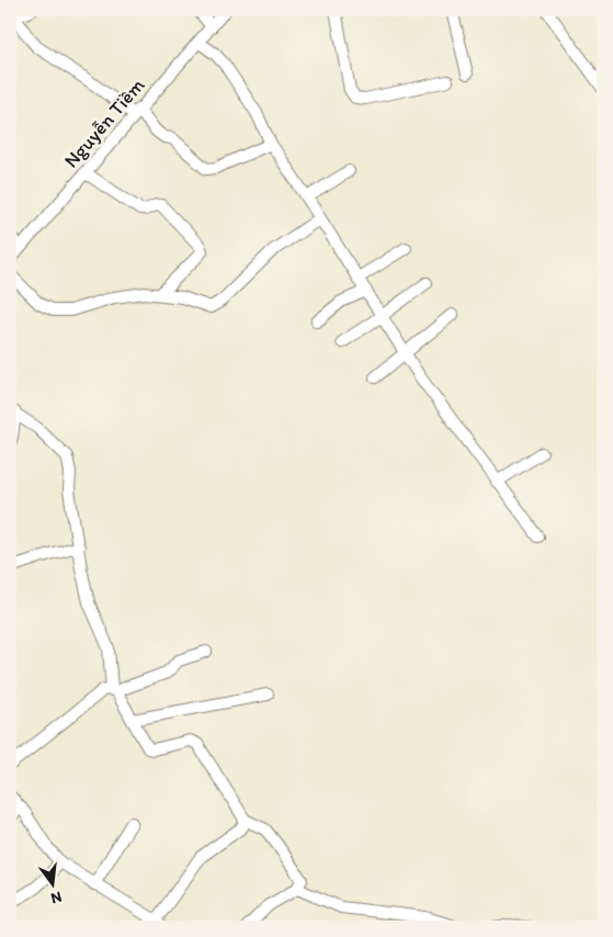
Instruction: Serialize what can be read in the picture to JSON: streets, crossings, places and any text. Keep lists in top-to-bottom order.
{
  "streets": {
    "street": ["Nguyễn Tiềm"]
  },
  "north": "bottom"
}
